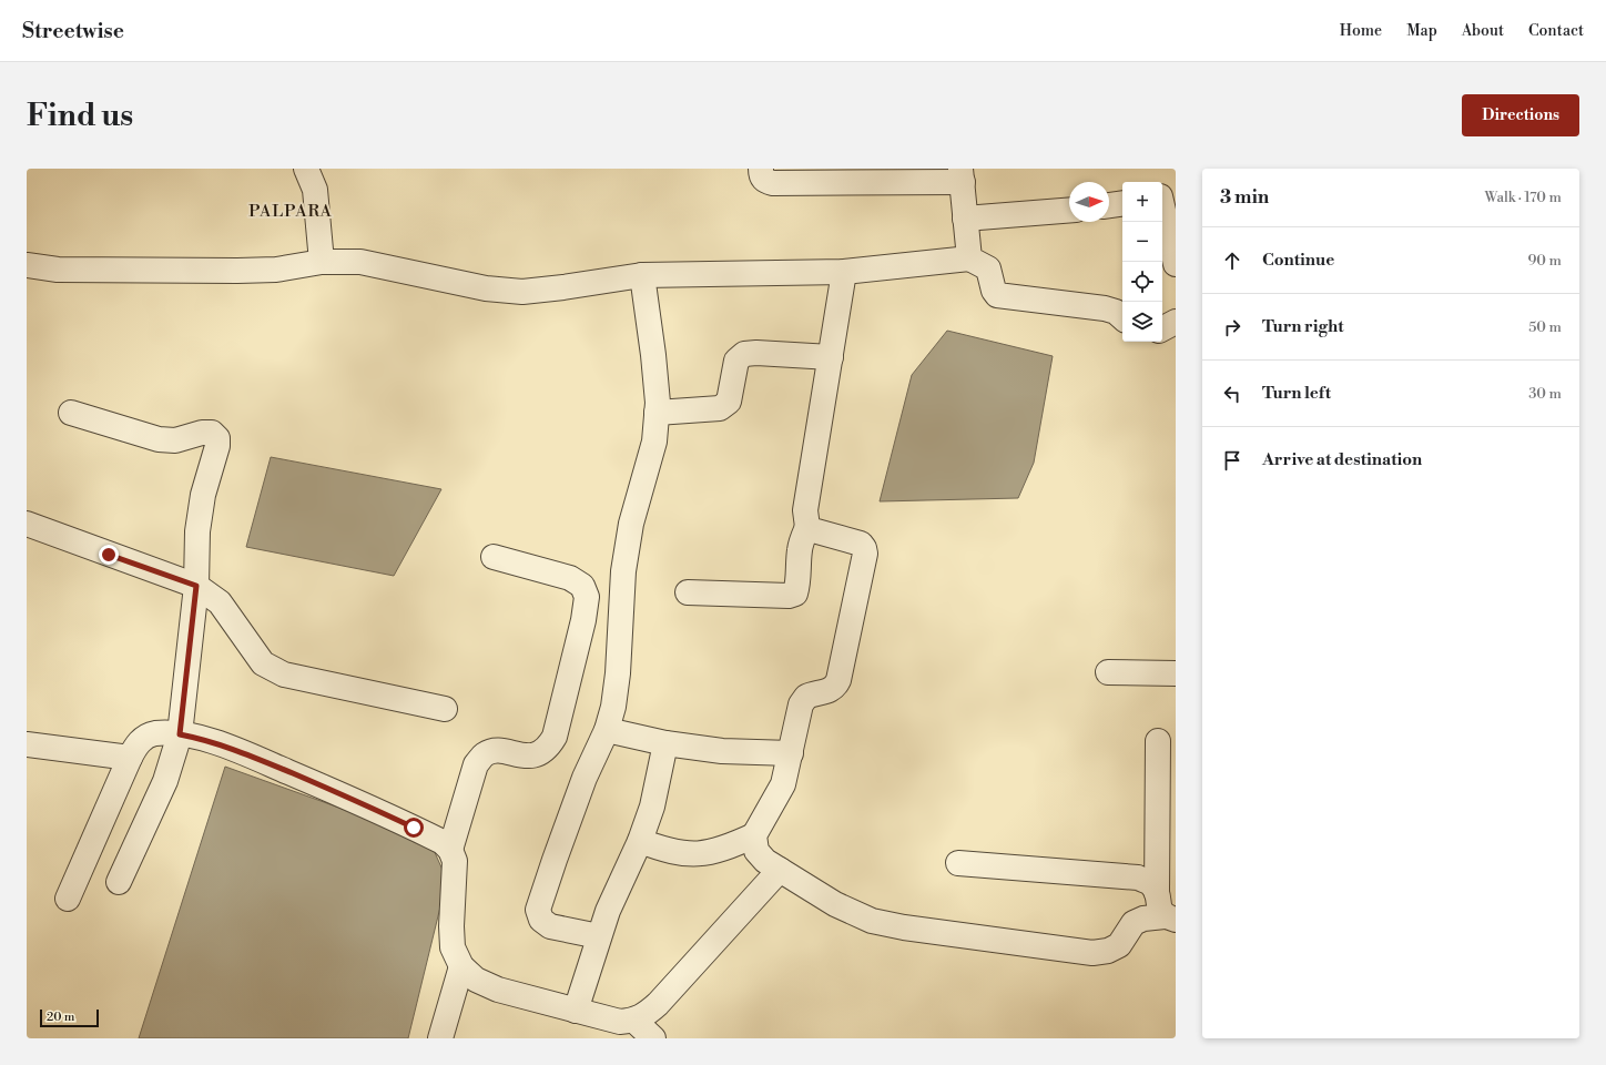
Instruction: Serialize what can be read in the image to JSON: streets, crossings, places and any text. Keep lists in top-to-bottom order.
{
  "districts": ["PALPARA"],
  "scale_bar": "20 m",
  "north": "right",
  "page": {
    "header": "Streetwise",
    "nav": [
      "Home",
      "Map",
      "About",
      "Contact"
    ],
    "buttons": "Directions",
    "title": "Find us",
    "heading": ["3 min", "Walk · 170 m"],
    "map_buttons": ["+", "−"],
    "list": [
      ["Continue", "90 m"],
      ["Turn right", "50 m"],
      ["Turn left", "30 m"],
      "Arrive at destination"
    ],
    "scale": "20 m"
  }
}
